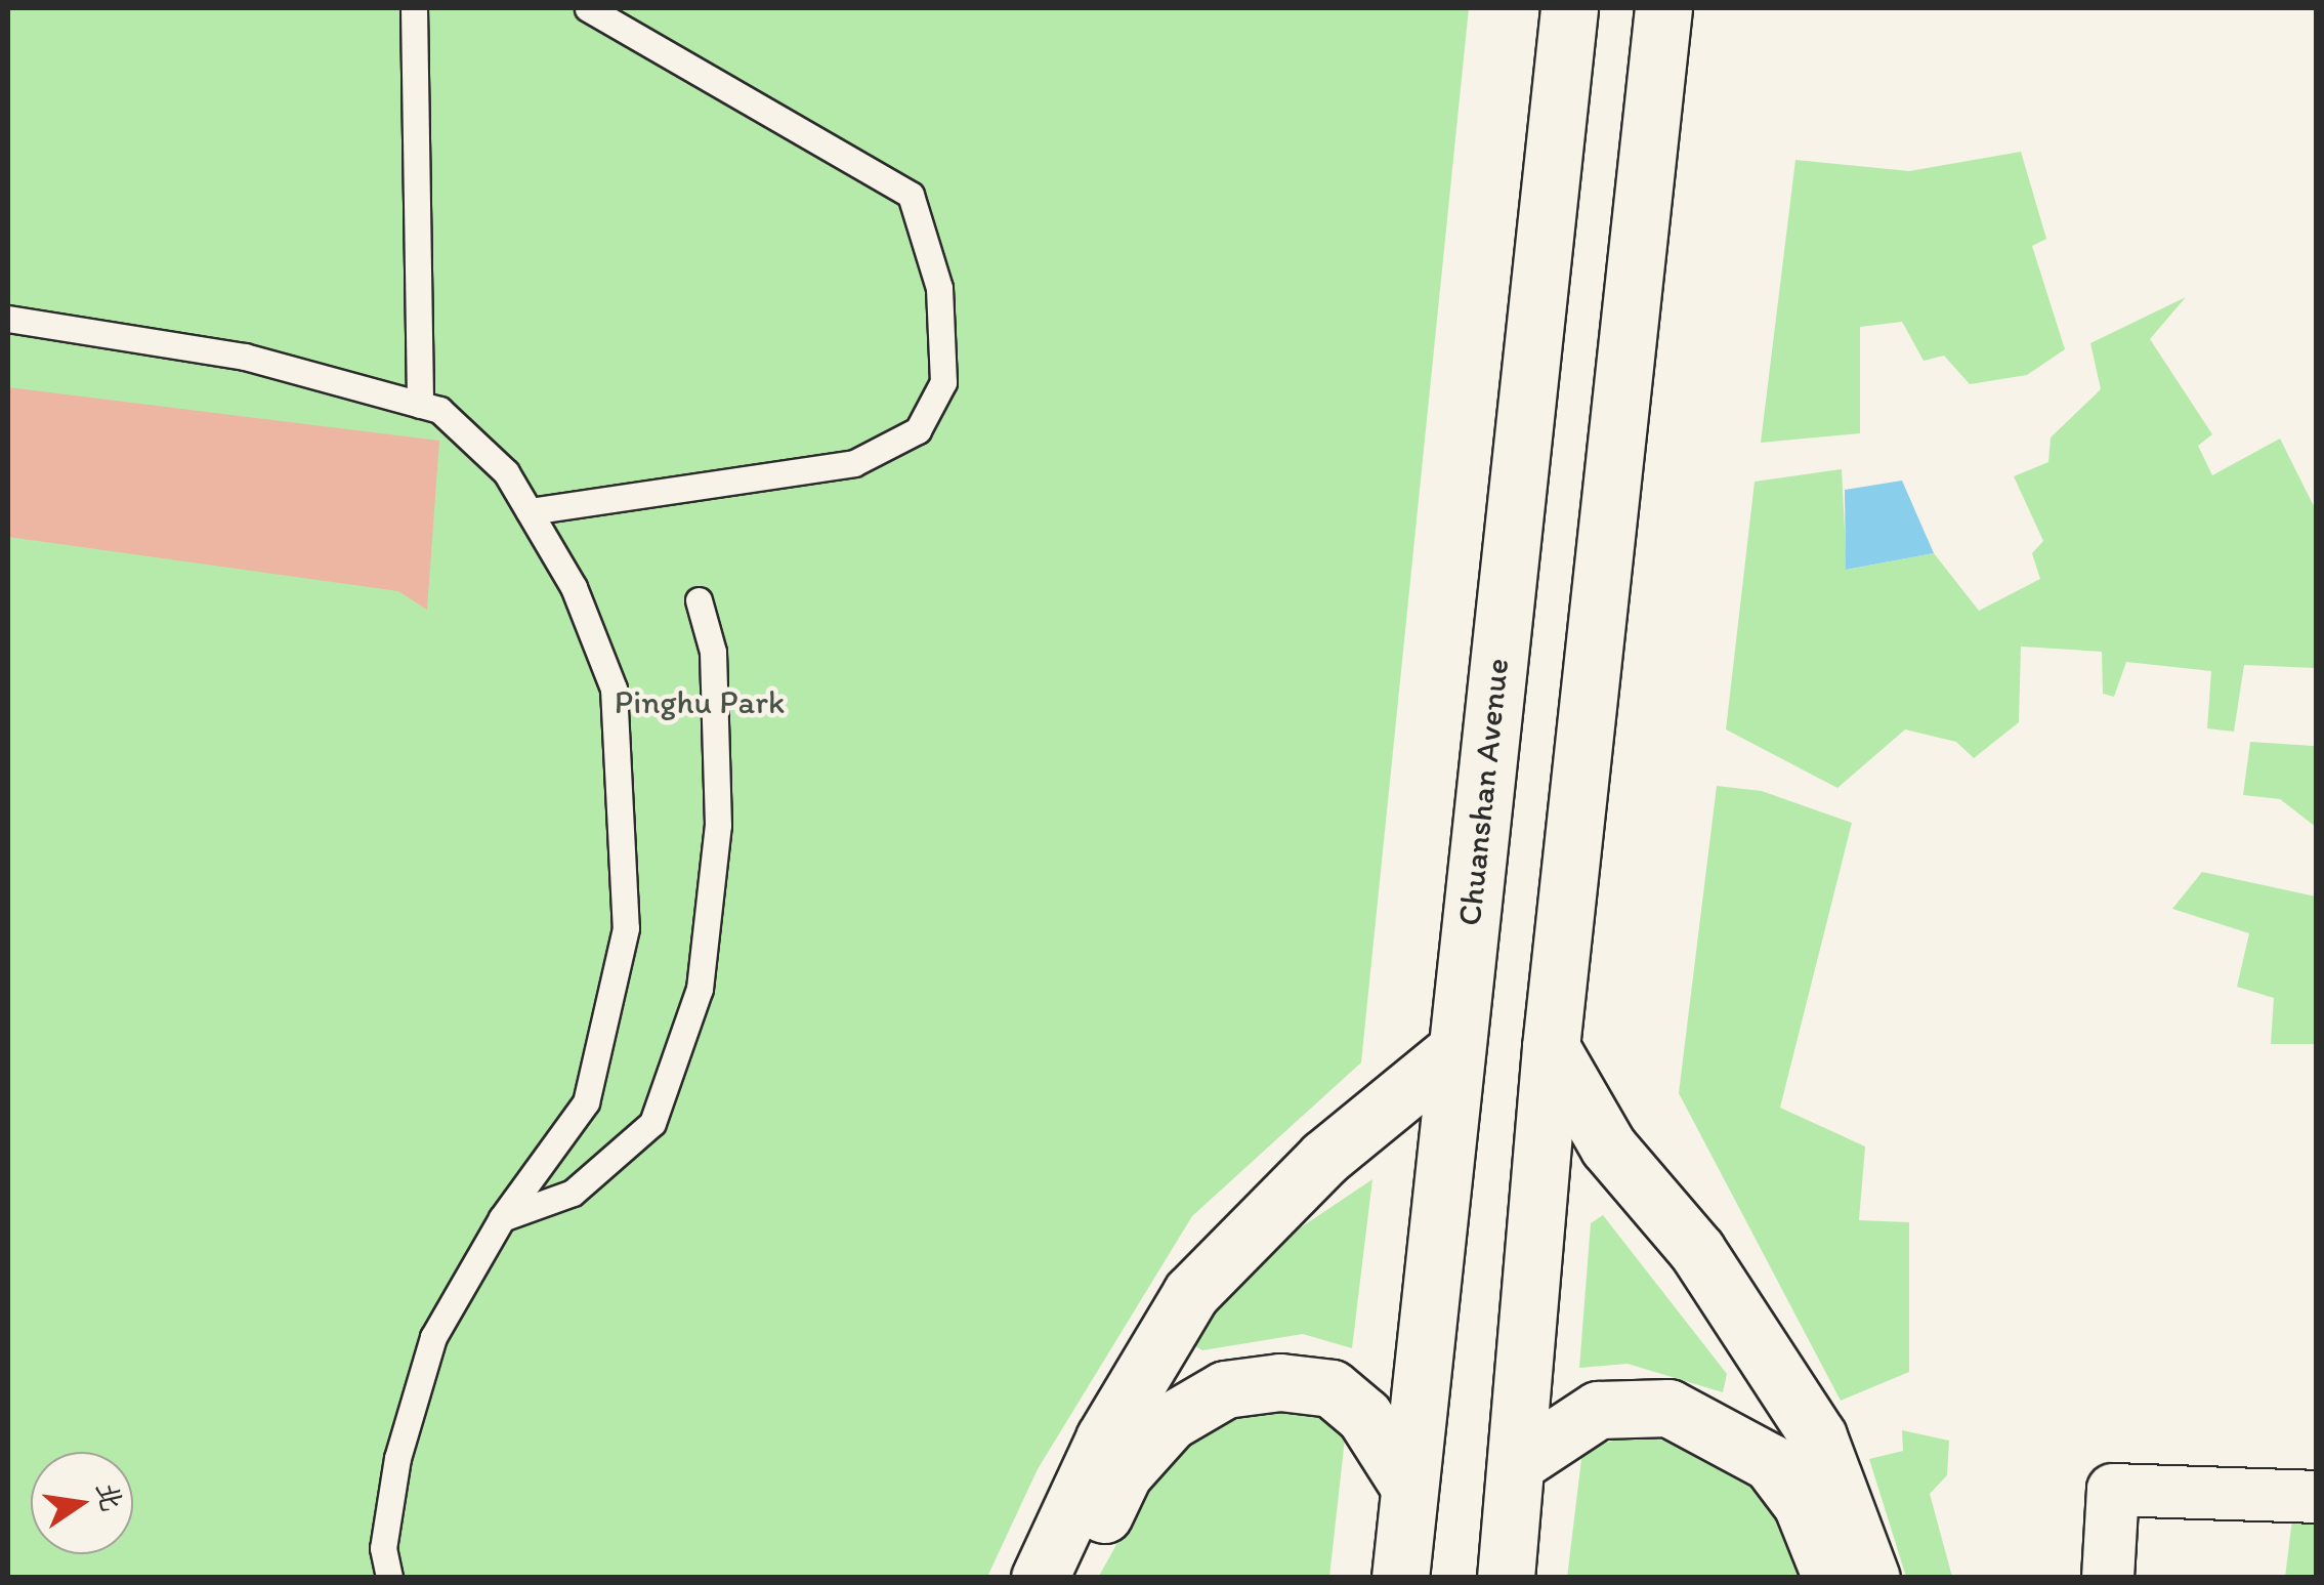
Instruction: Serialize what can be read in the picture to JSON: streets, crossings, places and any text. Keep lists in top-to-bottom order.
{
  "streets": {
    "highway": ["Chuanshan Avenue"]
  },
  "parks": ["Pinghu Park"],
  "north": "right"
}
